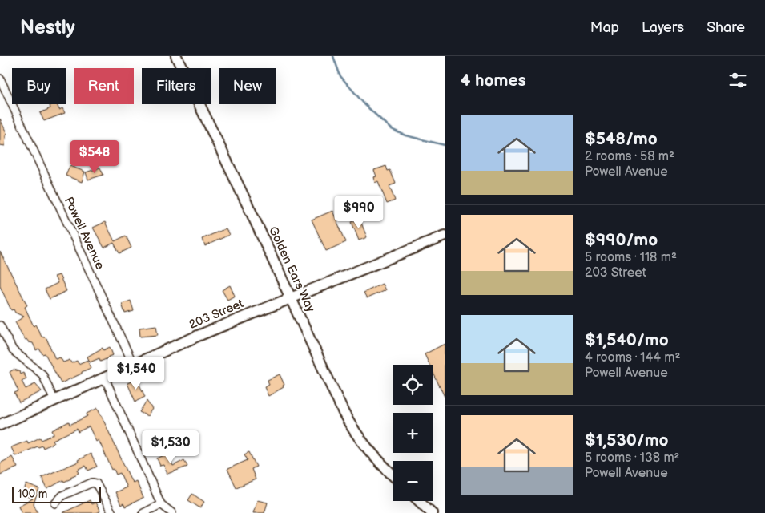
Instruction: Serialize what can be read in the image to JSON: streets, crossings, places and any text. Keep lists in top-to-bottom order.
{
  "streets": {
    "main road": ["Golden Ears Way", "203 Street"],
    "street": ["Powell Avenue"]
  },
  "crossings": [
    ["Powell Avenue", "203 Street"],
    ["Golden Ears Way", "203 Street"]
  ],
  "scale_bar": "100 m",
  "page": {
    "header": "Nestly",
    "nav": ["Map", "Layers", "Share"],
    "heading": "4 homes",
    "chip": [
      "Buy",
      "Rent",
      "Filters",
      "New"
    ],
    "list": [
      {
        "name": "$548/mo",
        "note": "2 rooms · 58 m² · Powell Avenue"
      },
      {
        "name": "$990/mo",
        "note": "5 rooms · 118 m² · 203 Street"
      },
      {
        "name": "$1,540/mo",
        "note": "4 rooms · 144 m² · Powell Avenue"
      },
      {
        "name": "$1,530/mo",
        "note": "5 rooms · 138 m² · Powell Avenue"
      }
    ],
    "price": [
      "$548",
      "$990",
      "$1,540",
      "$1,530"
    ],
    "map_buttons": ["+", "−"],
    "scale": "100 m"
  }
}
